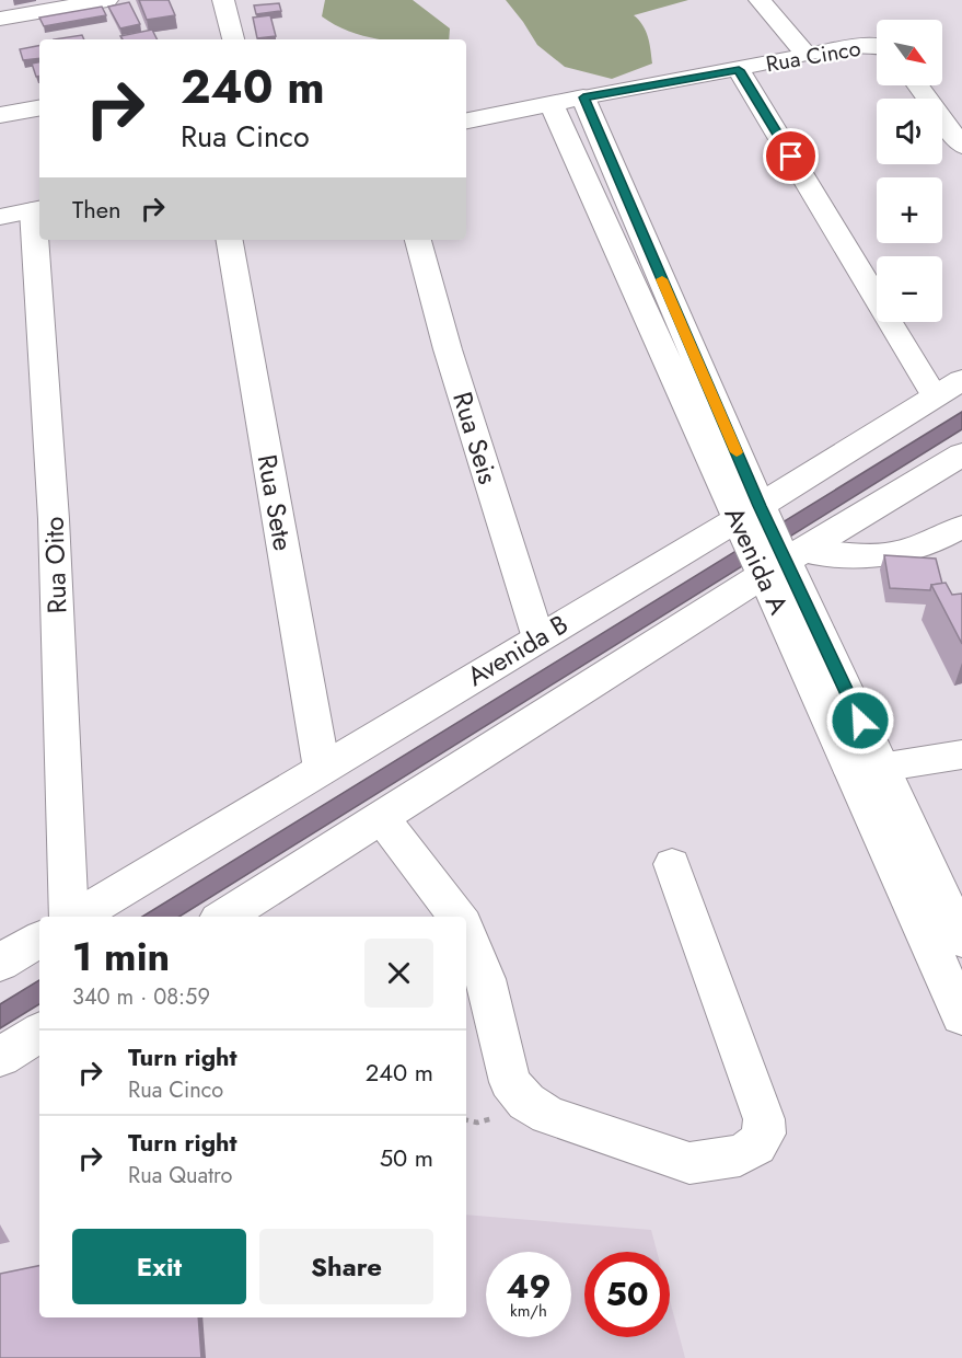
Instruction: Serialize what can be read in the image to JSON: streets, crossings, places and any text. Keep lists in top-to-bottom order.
{
  "streets": {
    "main road": ["Avenida A", "Avenida B"],
    "street": [
      "Rua Cinco",
      "Rua Seis",
      "Rua Sete",
      "Rua Oito"
    ]
  },
  "crossings": [
    ["Rua Cinco", "Avenida A"],
    ["Rua Seis", "Avenida B"],
    ["Rua Sete", "Avenida B"],
    ["Avenida A", "Avenida B"]
  ],
  "north": "bottom right",
  "page": {
    "map_buttons": ["+", "−"],
    "turn": ["240 m", "Rua Cinco"],
    "then": "Then",
    "heading": ["1 min", "340 m · 08:59"],
    "list": [
      {
        "name": "Turn right",
        "note": "Rua Cinco",
        "value": "240 m"
      },
      {
        "name": "Turn right",
        "note": "Rua Quatro",
        "value": "50 m"
      }
    ],
    "buttons": ["Exit", "Share"],
    "speed": "49 km/h",
    "limit": "50"
  }
}
